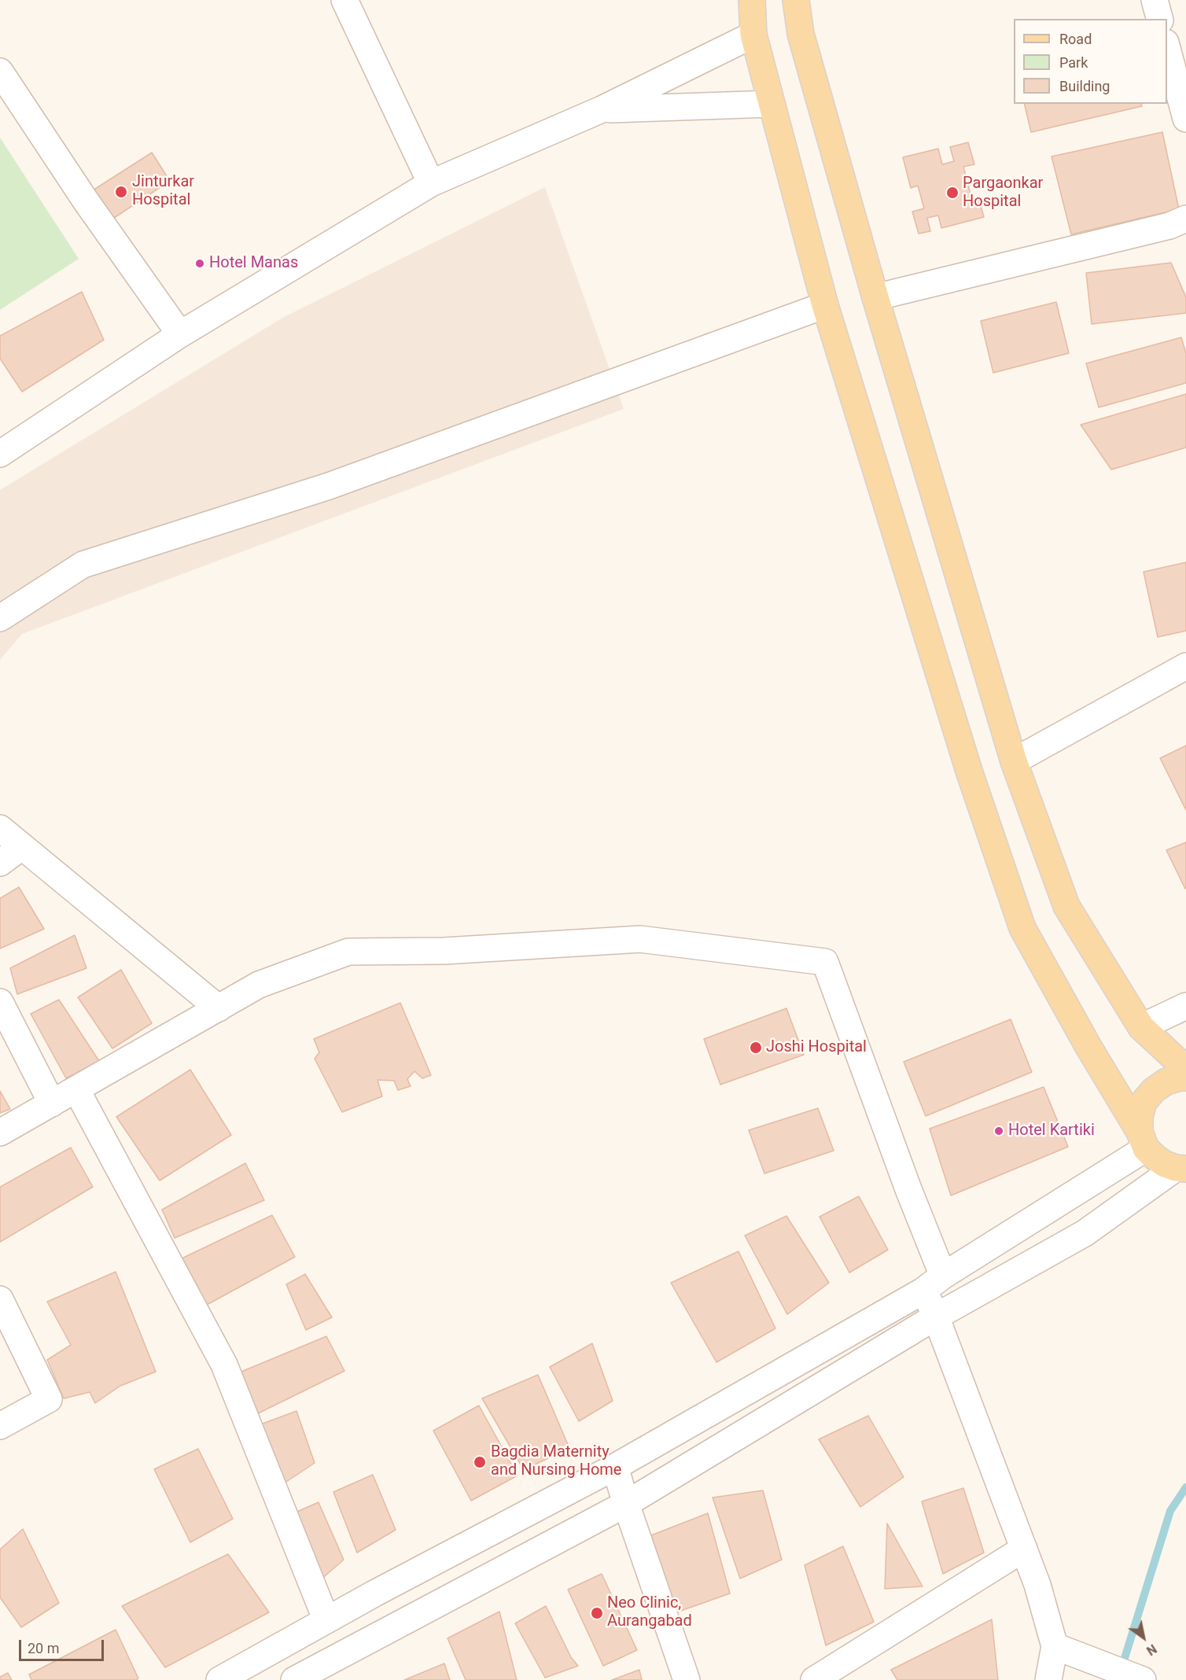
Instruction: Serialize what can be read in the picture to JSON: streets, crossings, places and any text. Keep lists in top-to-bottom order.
{
  "places": [
    "Jinturkar Hospital",
    "Pargaonkar Hospital",
    "Hotel Manas",
    "Joshi Hospital",
    "Hotel Kartiki",
    "Bagdia Maternity and Nursing Home",
    "Neo Clinic, Aurangabad"
  ],
  "legend": ["Road", "Park", "Building"],
  "scale_bar": "20 m",
  "north": "bottom right"
}
